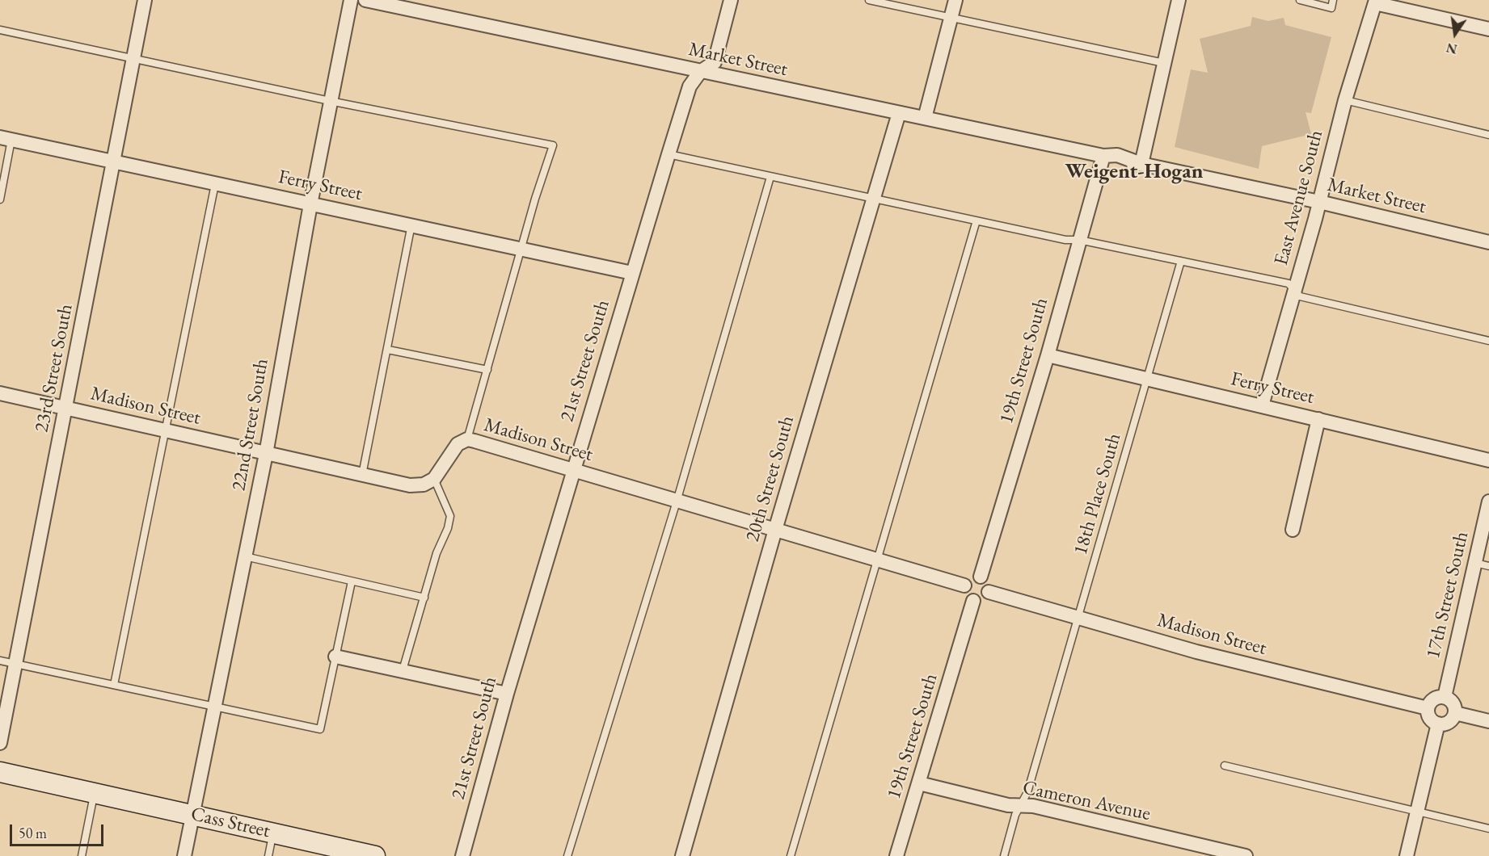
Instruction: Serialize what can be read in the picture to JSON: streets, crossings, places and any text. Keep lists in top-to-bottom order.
{
  "streets": {
    "street": [
      "Market Street",
      "Ferry Street",
      "East Avenue South",
      "21st Street South",
      "19th Street South",
      "23rd Street South",
      "Madison Street",
      "22nd Street South",
      "20th Street South",
      "17th Street South",
      "Cameron Avenue",
      "Cass Street"
    ],
    "lane": ["18th Place South"]
  },
  "crossings": [
    ["Market Street", "East Avenue South"],
    ["Market Street", "21st Street South"],
    ["Market Street", "19th Street South"],
    ["Market Street", "20th Street South"],
    ["Ferry Street", "East Avenue South"],
    ["Ferry Street", "21st Street South"],
    ["Ferry Street", "19th Street South"],
    ["Ferry Street", "23rd Street South"],
    ["Ferry Street", "22nd Street South"],
    ["Ferry Street", "18th Place South"],
    ["21st Street South", "Madison Street"],
    ["19th Street South", "Madison Street"],
    ["19th Street South", "Cameron Avenue"],
    ["23rd Street South", "Madison Street"],
    ["Madison Street", "22nd Street South"],
    ["Madison Street", "20th Street South"],
    ["Madison Street", "18th Place South"],
    ["Madison Street", "17th Street South"],
    ["22nd Street South", "Cass Street"],
    ["18th Place South", "Cameron Avenue"]
  ],
  "districts": ["Weigent-Hogan"],
  "scale_bar": "50 m",
  "north": "bottom"
}
